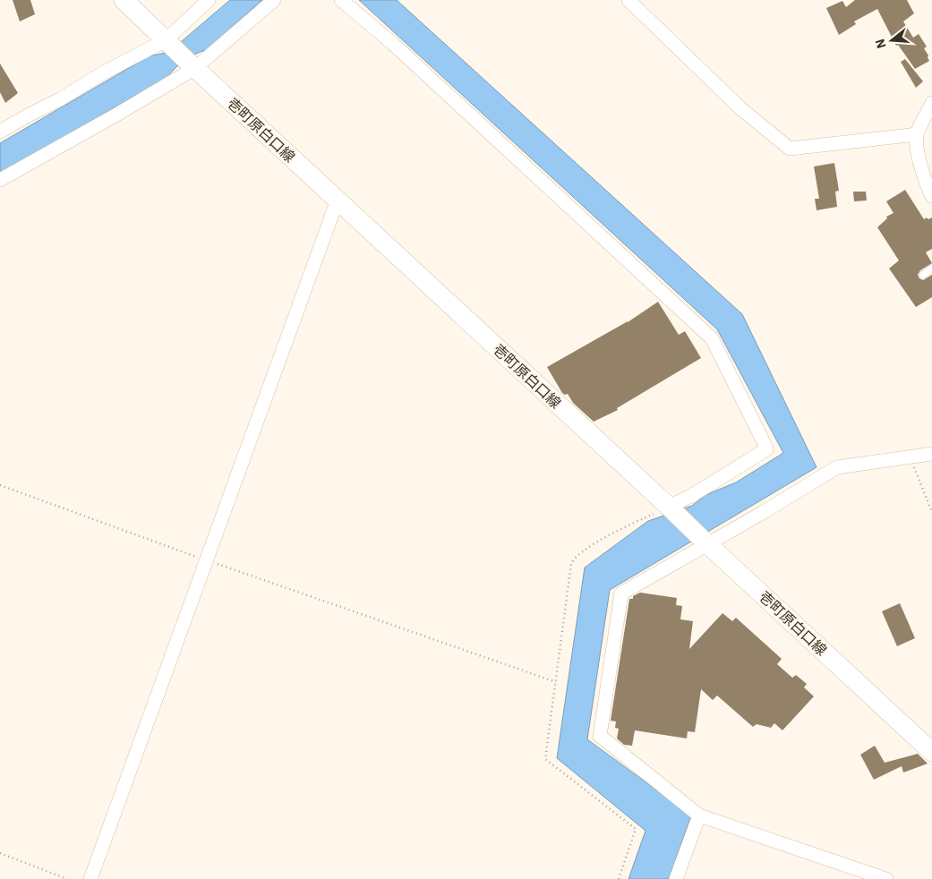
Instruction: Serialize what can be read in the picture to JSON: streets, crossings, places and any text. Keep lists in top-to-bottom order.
{
  "streets": {
    "main road": ["壱町原白口線"]
  },
  "north": "left"
}
